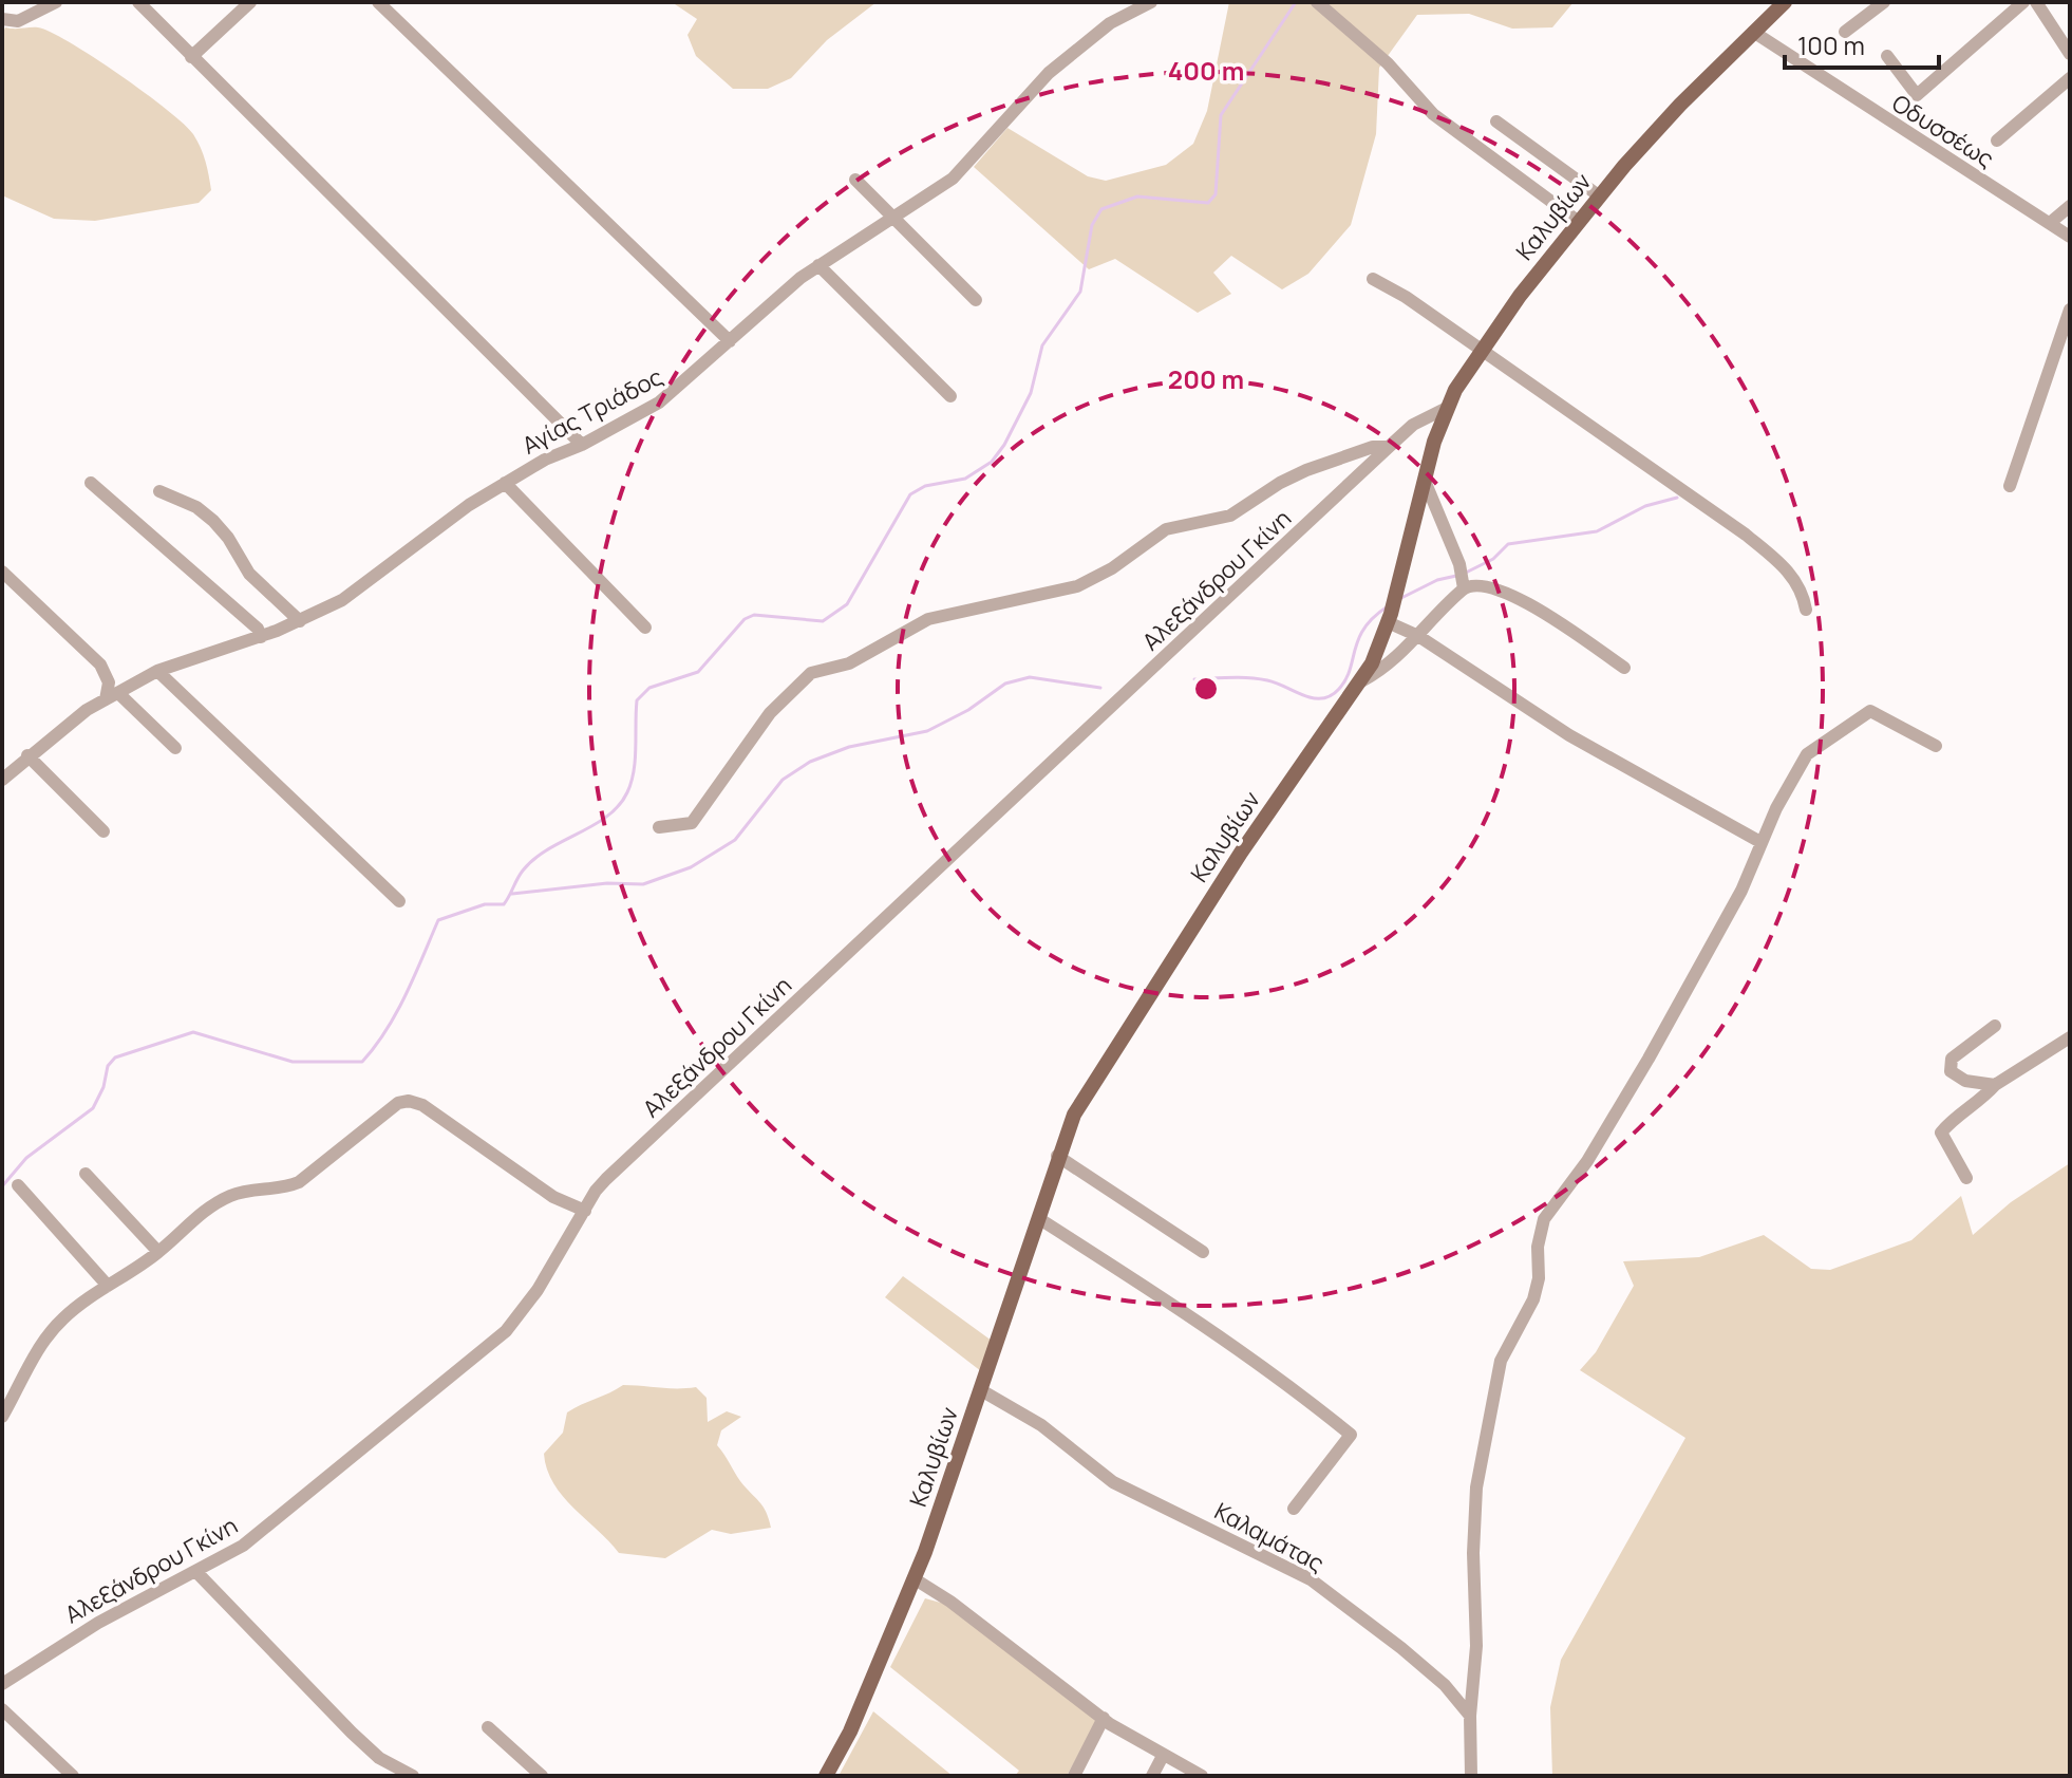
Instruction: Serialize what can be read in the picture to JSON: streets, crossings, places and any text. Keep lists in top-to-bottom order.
{
  "streets": {
    "main road": ["Καλυβίων"],
    "street": [
      "Οδυσσέως",
      "Αγίας Τριάδος",
      "Αλεξάνδρου Γκίνη",
      "Καλαμάτας"
    ]
  },
  "crossings": [
    ["Οδυσσέως", "Καλυβίων"],
    ["Καλυβίων", "Αλεξάνδρου Γκίνη"],
    ["Καλυβίων", "Καλαμάτας"]
  ],
  "scale_bar": "100 m",
  "rings": ["400 m", "200 m"]
}
